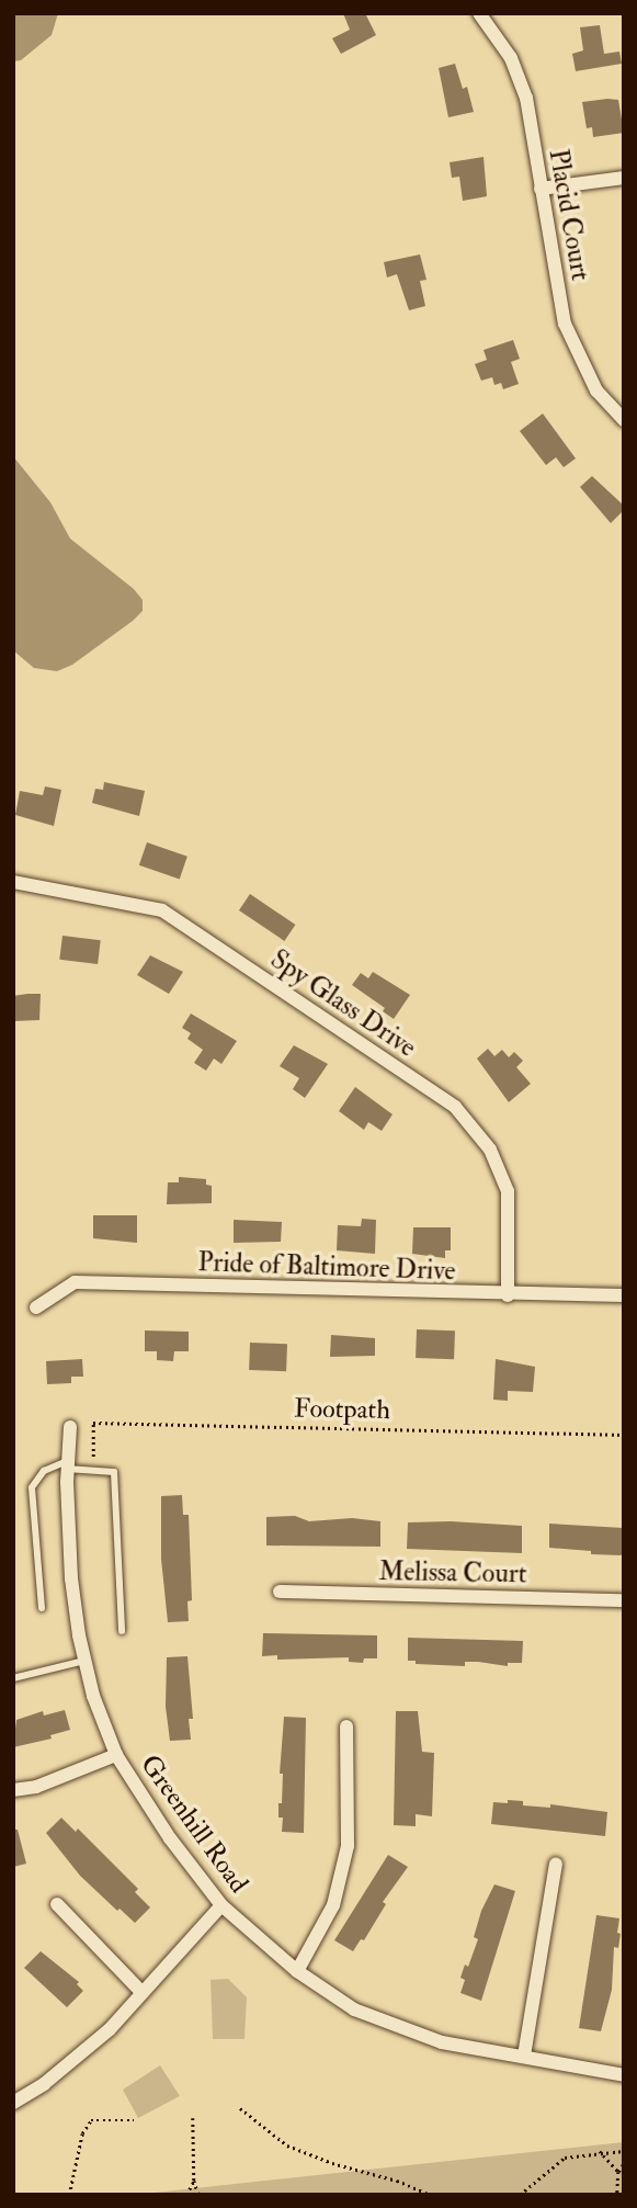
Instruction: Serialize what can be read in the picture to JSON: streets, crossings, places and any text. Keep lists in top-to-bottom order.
{
  "streets": {
    "street": [
      "Placid Court",
      "Spy Glass Drive",
      "Pride of Baltimore Drive",
      "Melissa Court",
      "Greenhill Road"
    ],
    "path": ["Footpath"]
  },
  "crossings": [
    ["Spy Glass Drive", "Pride of Baltimore Drive"]
  ]
}
